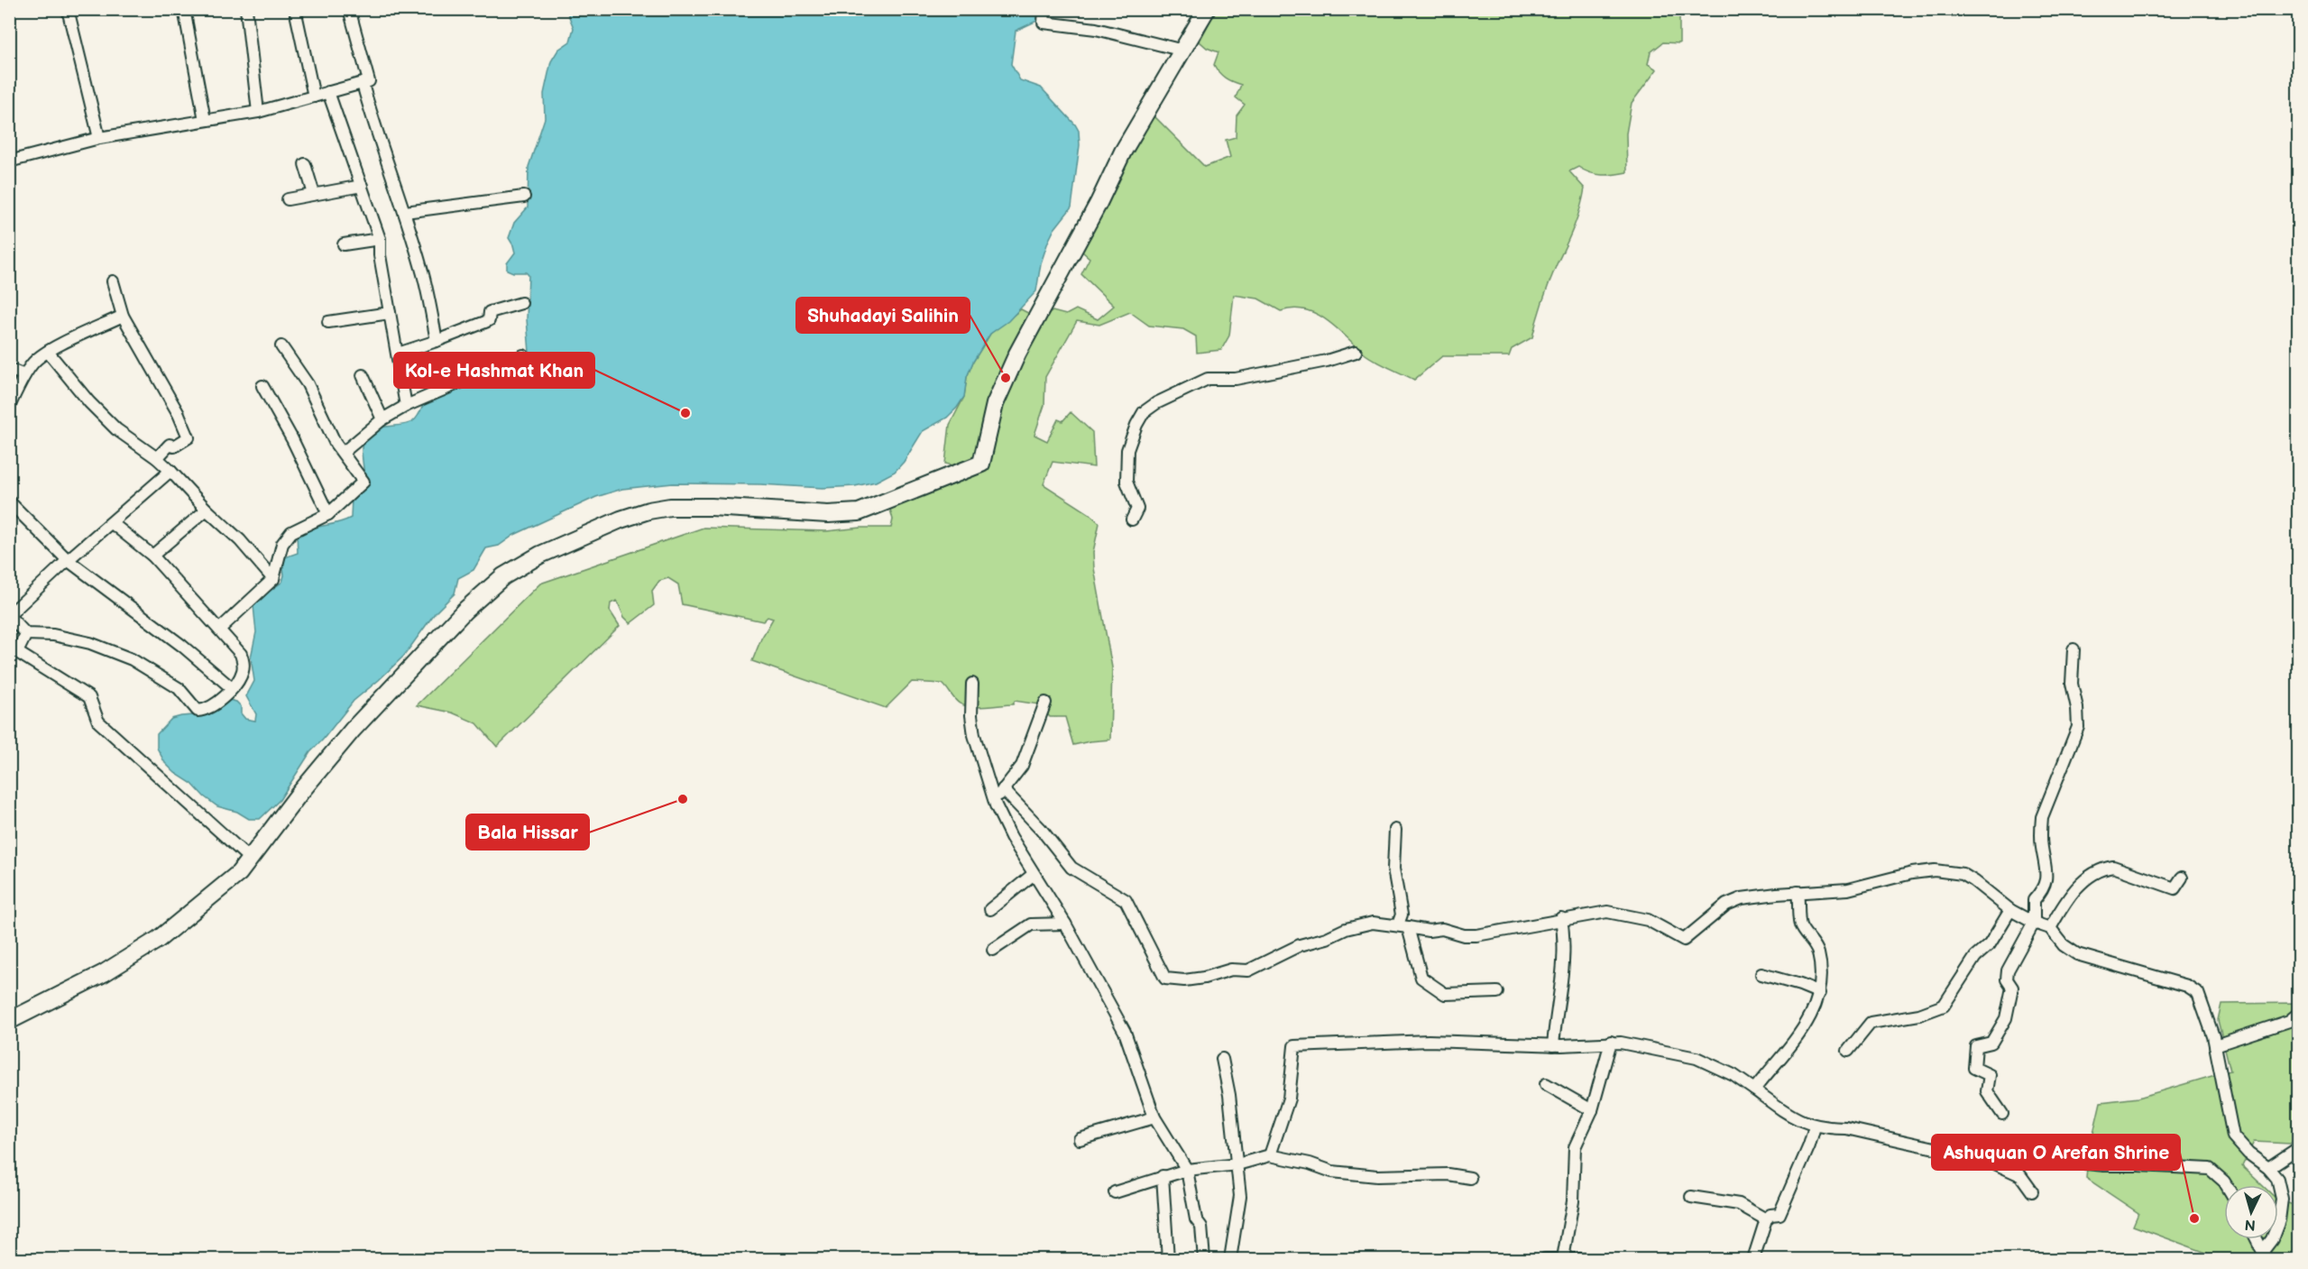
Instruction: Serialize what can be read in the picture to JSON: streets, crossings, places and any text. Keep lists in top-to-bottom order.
{
  "places": [
    "Shuhadayi Salihin",
    "Kol-e Hashmat Khan",
    "Bala Hissar",
    "Ashuquan O Arefan Shrine"
  ],
  "north": "bottom"
}
